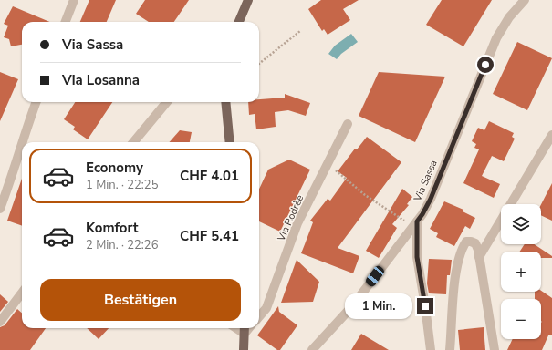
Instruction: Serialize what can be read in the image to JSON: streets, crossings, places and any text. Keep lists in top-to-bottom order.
{
  "streets": {
    "street": ["Via Sassa", "Via Rodrèe"]
  },
  "page": {
    "banner": ["Via Sassa", "Via Losanna"],
    "list": [
      {
        "name": "Economy",
        "note": "1 Min. · 22:25",
        "value": "CHF 4.01"
      },
      {
        "name": "Komfort",
        "note": "2 Min. · 22:26",
        "value": "CHF 5.41"
      }
    ],
    "map_buttons": ["+", "−"],
    "buttons": "Bestätigen",
    "bubble": "1 Min."
  }
}
